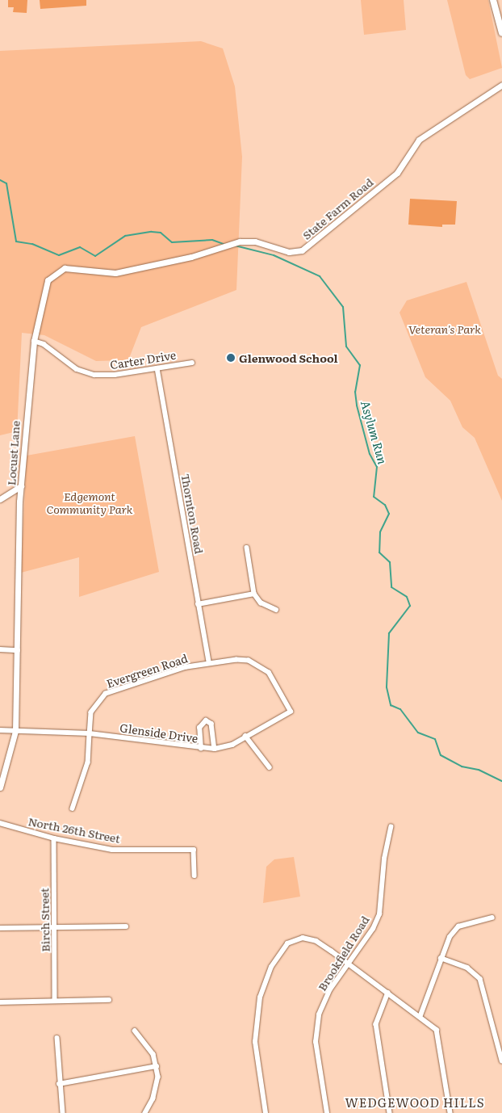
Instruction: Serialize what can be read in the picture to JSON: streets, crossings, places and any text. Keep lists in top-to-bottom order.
{
  "streets": {
    "street": [
      "State Farm Road",
      "Carter Drive",
      "Locust Lane",
      "Thornton Road",
      "Evergreen Road",
      "Glenside Drive",
      "North 26th Street",
      "Birch Street",
      "Brookfield Road"
    ]
  },
  "crossings": [
    ["State Farm Road", "Locust Lane"],
    ["Carter Drive", "Locust Lane"],
    ["Carter Drive", "Thornton Road"],
    ["Locust Lane", "Glenside Drive"],
    ["Thornton Road", "Evergreen Road"],
    ["Evergreen Road", "Glenside Drive"],
    ["North 26th Street", "Birch Street"]
  ],
  "districts": ["WEDGEWOOD HILLS"],
  "water": ["Asylum Run"],
  "parks": ["Veteran's Park", "Edgemont Community Park"],
  "places": ["Glenwood School"]
}
